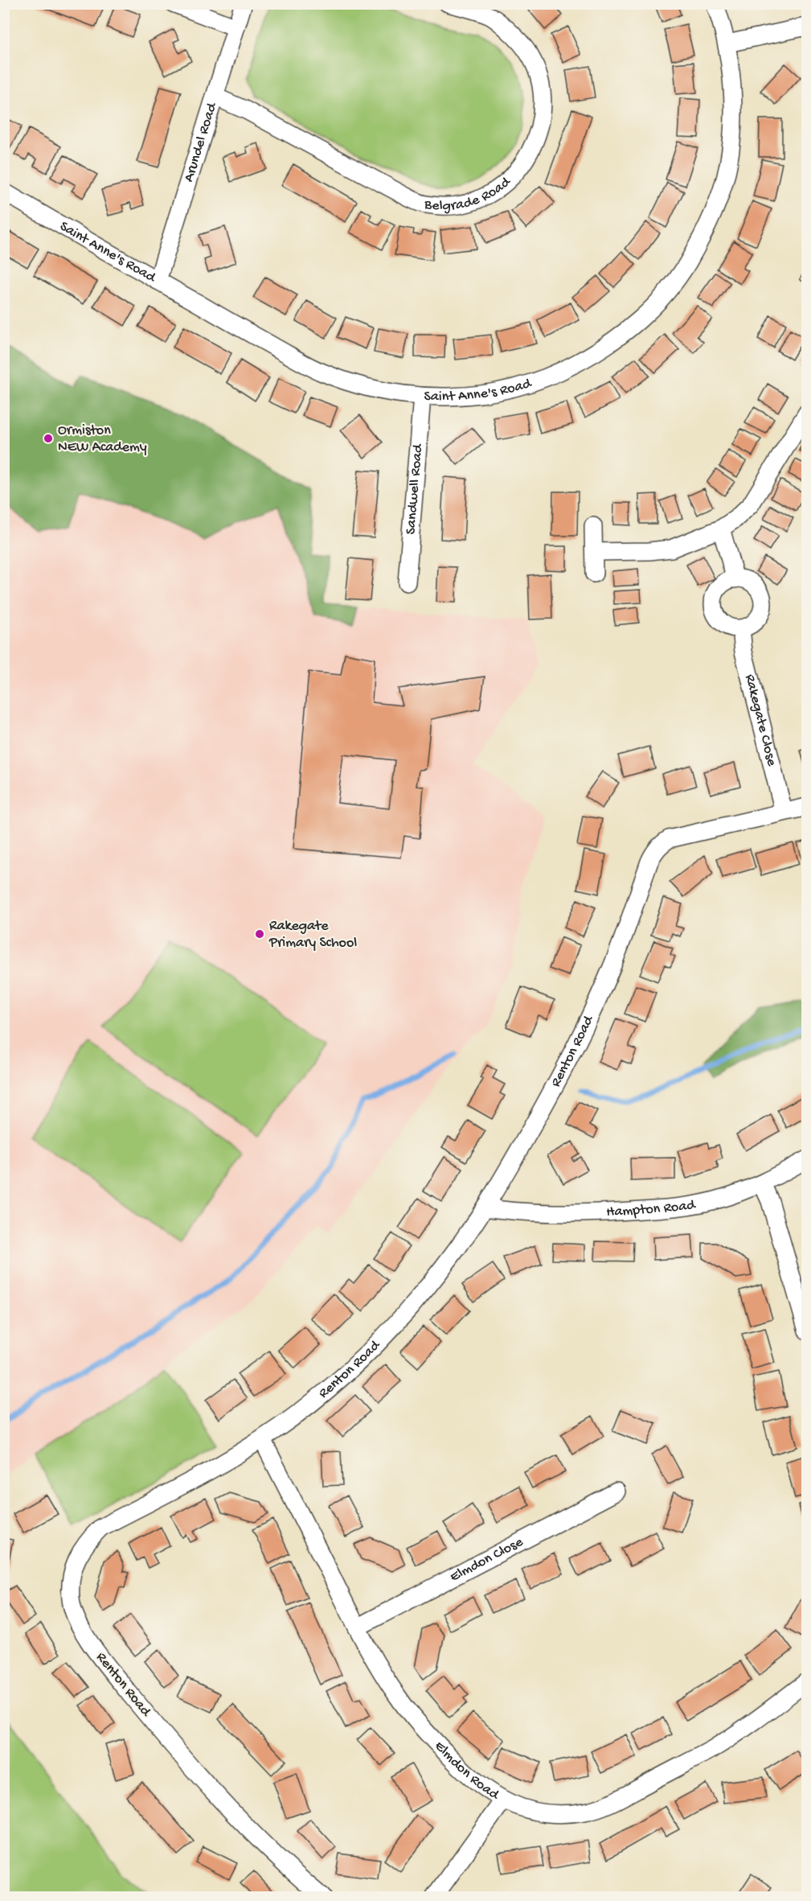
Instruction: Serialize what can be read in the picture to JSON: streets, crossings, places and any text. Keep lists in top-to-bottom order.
{
  "streets": {
    "street": [
      "Arundel Road",
      "Belgrade Road",
      "Saint Anne's Road",
      "Sandwell Road",
      "Rakegate Close",
      "Renton Road",
      "Hampton Road",
      "Elmdon Close",
      "Elmdon Road"
    ]
  },
  "crossings": [
    ["Arundel Road", "Belgrade Road"],
    ["Arundel Road", "Saint Anne's Road"],
    ["Saint Anne's Road", "Sandwell Road"],
    ["Rakegate Close", "Renton Road"],
    ["Renton Road", "Hampton Road"],
    ["Renton Road", "Elmdon Road"],
    ["Elmdon Close", "Elmdon Road"]
  ],
  "places": ["Ormiston NEW Academy", "Rakegate Primary School"]
}
